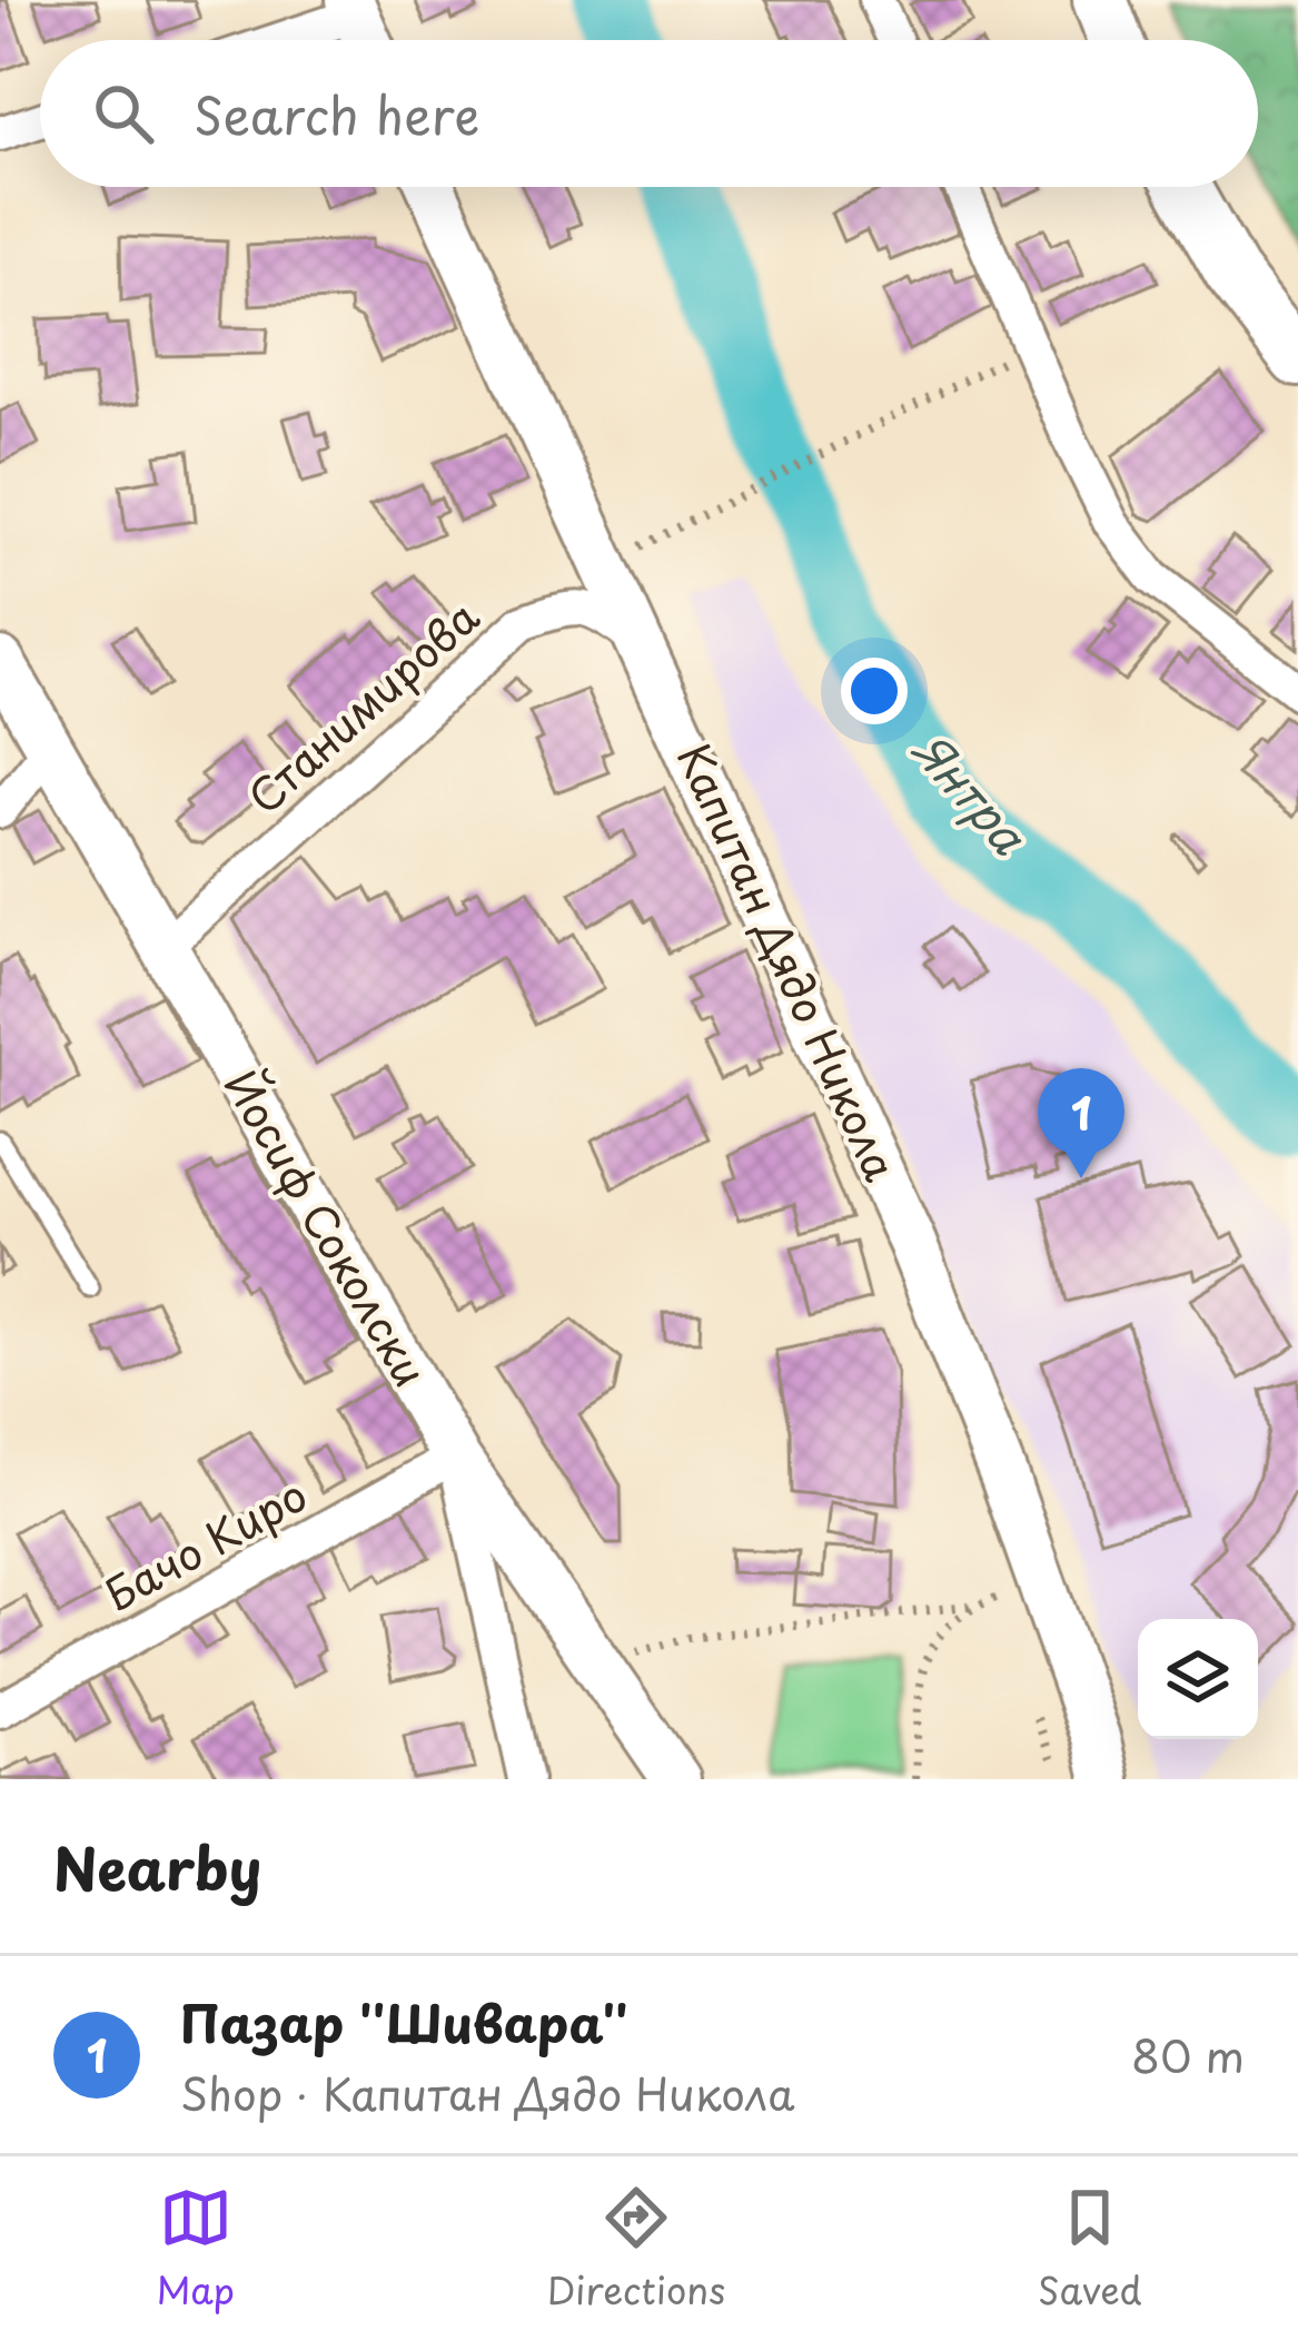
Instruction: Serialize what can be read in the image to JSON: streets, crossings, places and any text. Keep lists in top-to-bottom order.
{
  "streets": {
    "street": [
      "Станимирова",
      "Капитан Дядо Никола",
      "Йосиф Соколски",
      "Бачо Киро"
    ]
  },
  "crossings": [
    ["Станимирова", "Капитан Дядо Никола"],
    ["Станимирова", "Йосиф Соколски"],
    ["Йосиф Соколски", "Бачо Киро"]
  ],
  "water": ["Янтра"],
  "page": {
    "search": "Search here",
    "pins": "1",
    "heading": "Nearby",
    "list": [
      {
        "mark": "1",
        "name": "Пазар ''Шивара''",
        "note": "Shop · Капитан Дядо Никола",
        "value": "80 m"
      }
    ],
    "nav": ["Map", "Directions", "Saved"]
  }
}
